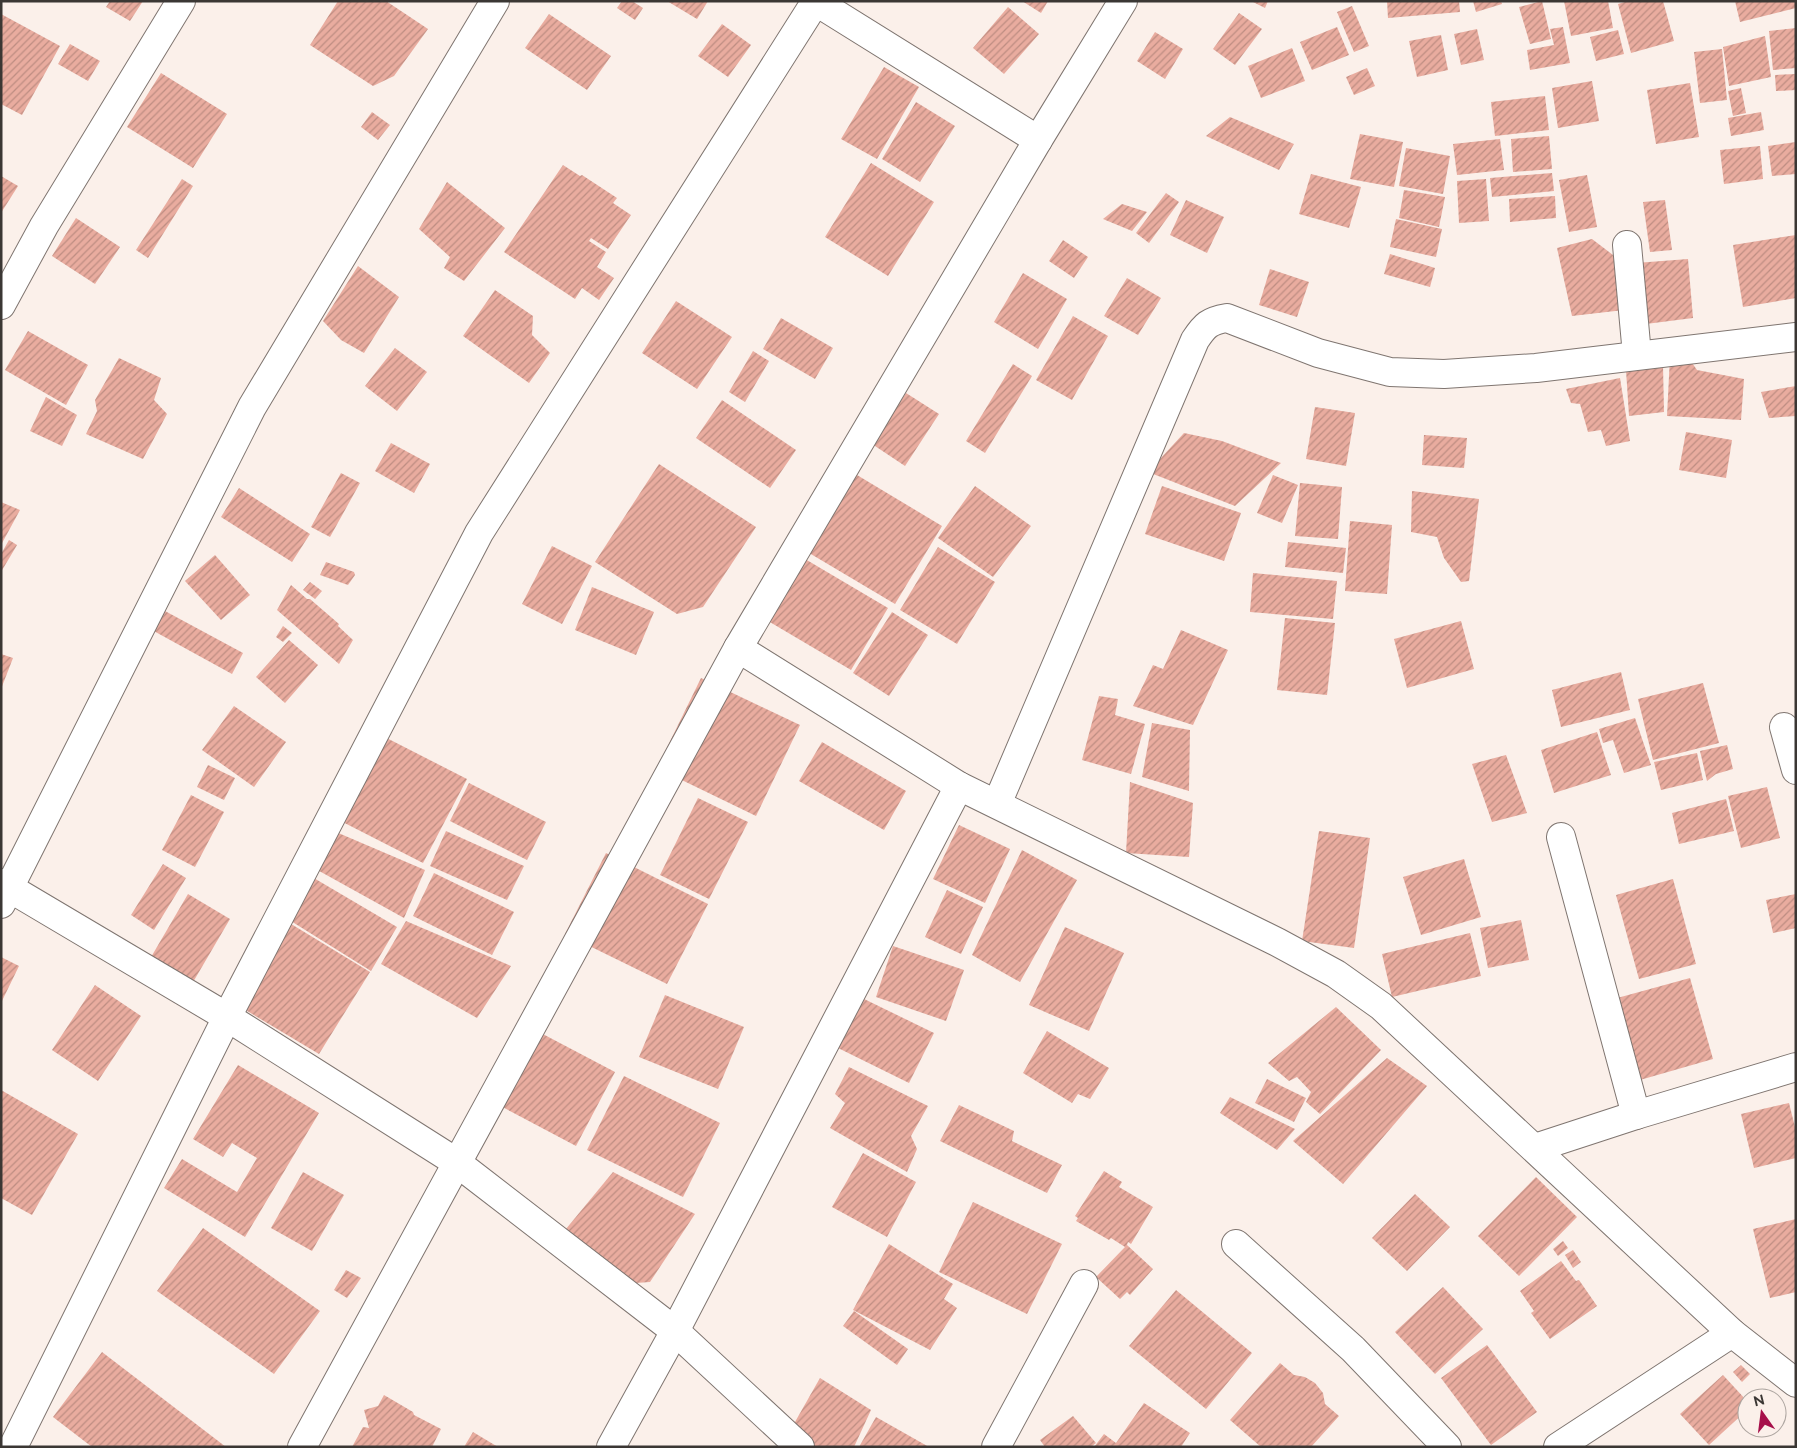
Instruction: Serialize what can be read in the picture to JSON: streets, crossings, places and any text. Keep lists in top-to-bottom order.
{
  "north": "top"
}
